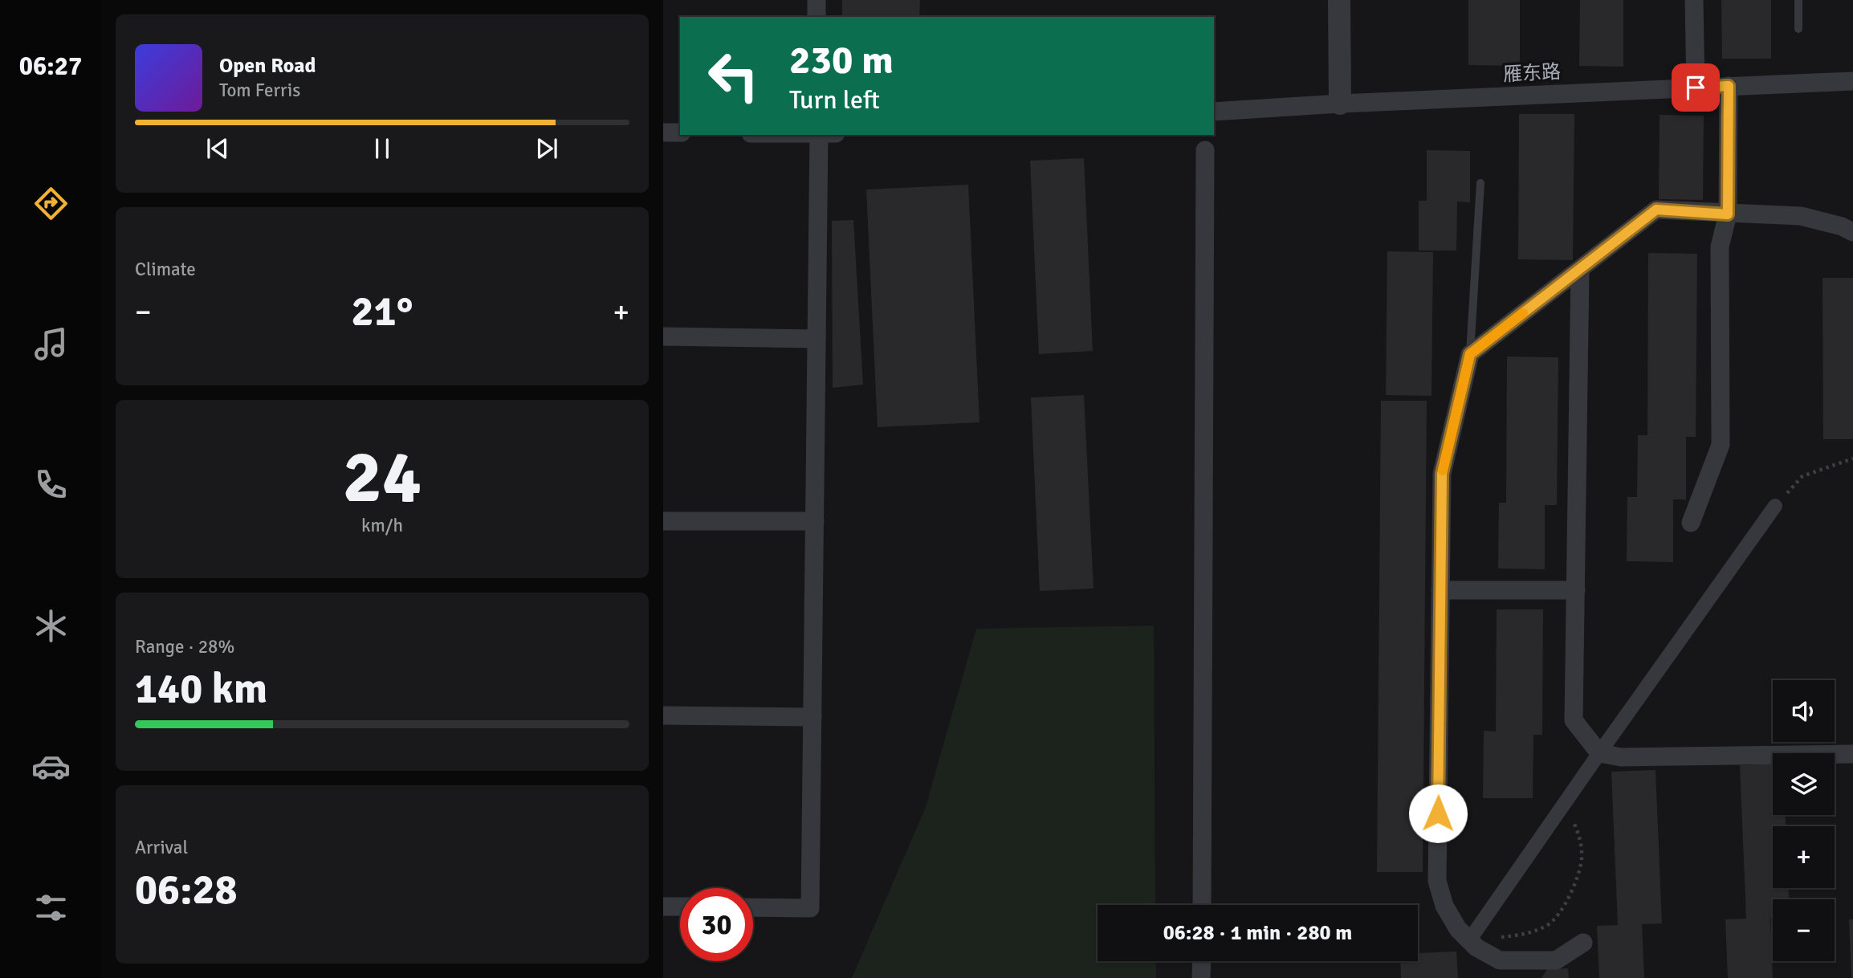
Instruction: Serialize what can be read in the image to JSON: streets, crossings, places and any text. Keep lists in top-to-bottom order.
{
  "streets": {
    "street": ["雁东路"]
  },
  "page": {
    "tabs": "06:27",
    "turn": ["230 m", "Turn left"],
    "song": ["Open Road", "Tom Ferris"],
    "tile": [
      "Climate",
      ["24", "km/h"],
      ["Range · 28%", "140 km"],
      ["Arrival", "06:28"]
    ],
    "heat": ["−", "21°", "+"],
    "map_buttons": ["+", "−"],
    "limit": "30",
    "trip": "06:28 · 1 min · 280 m"
  }
}
